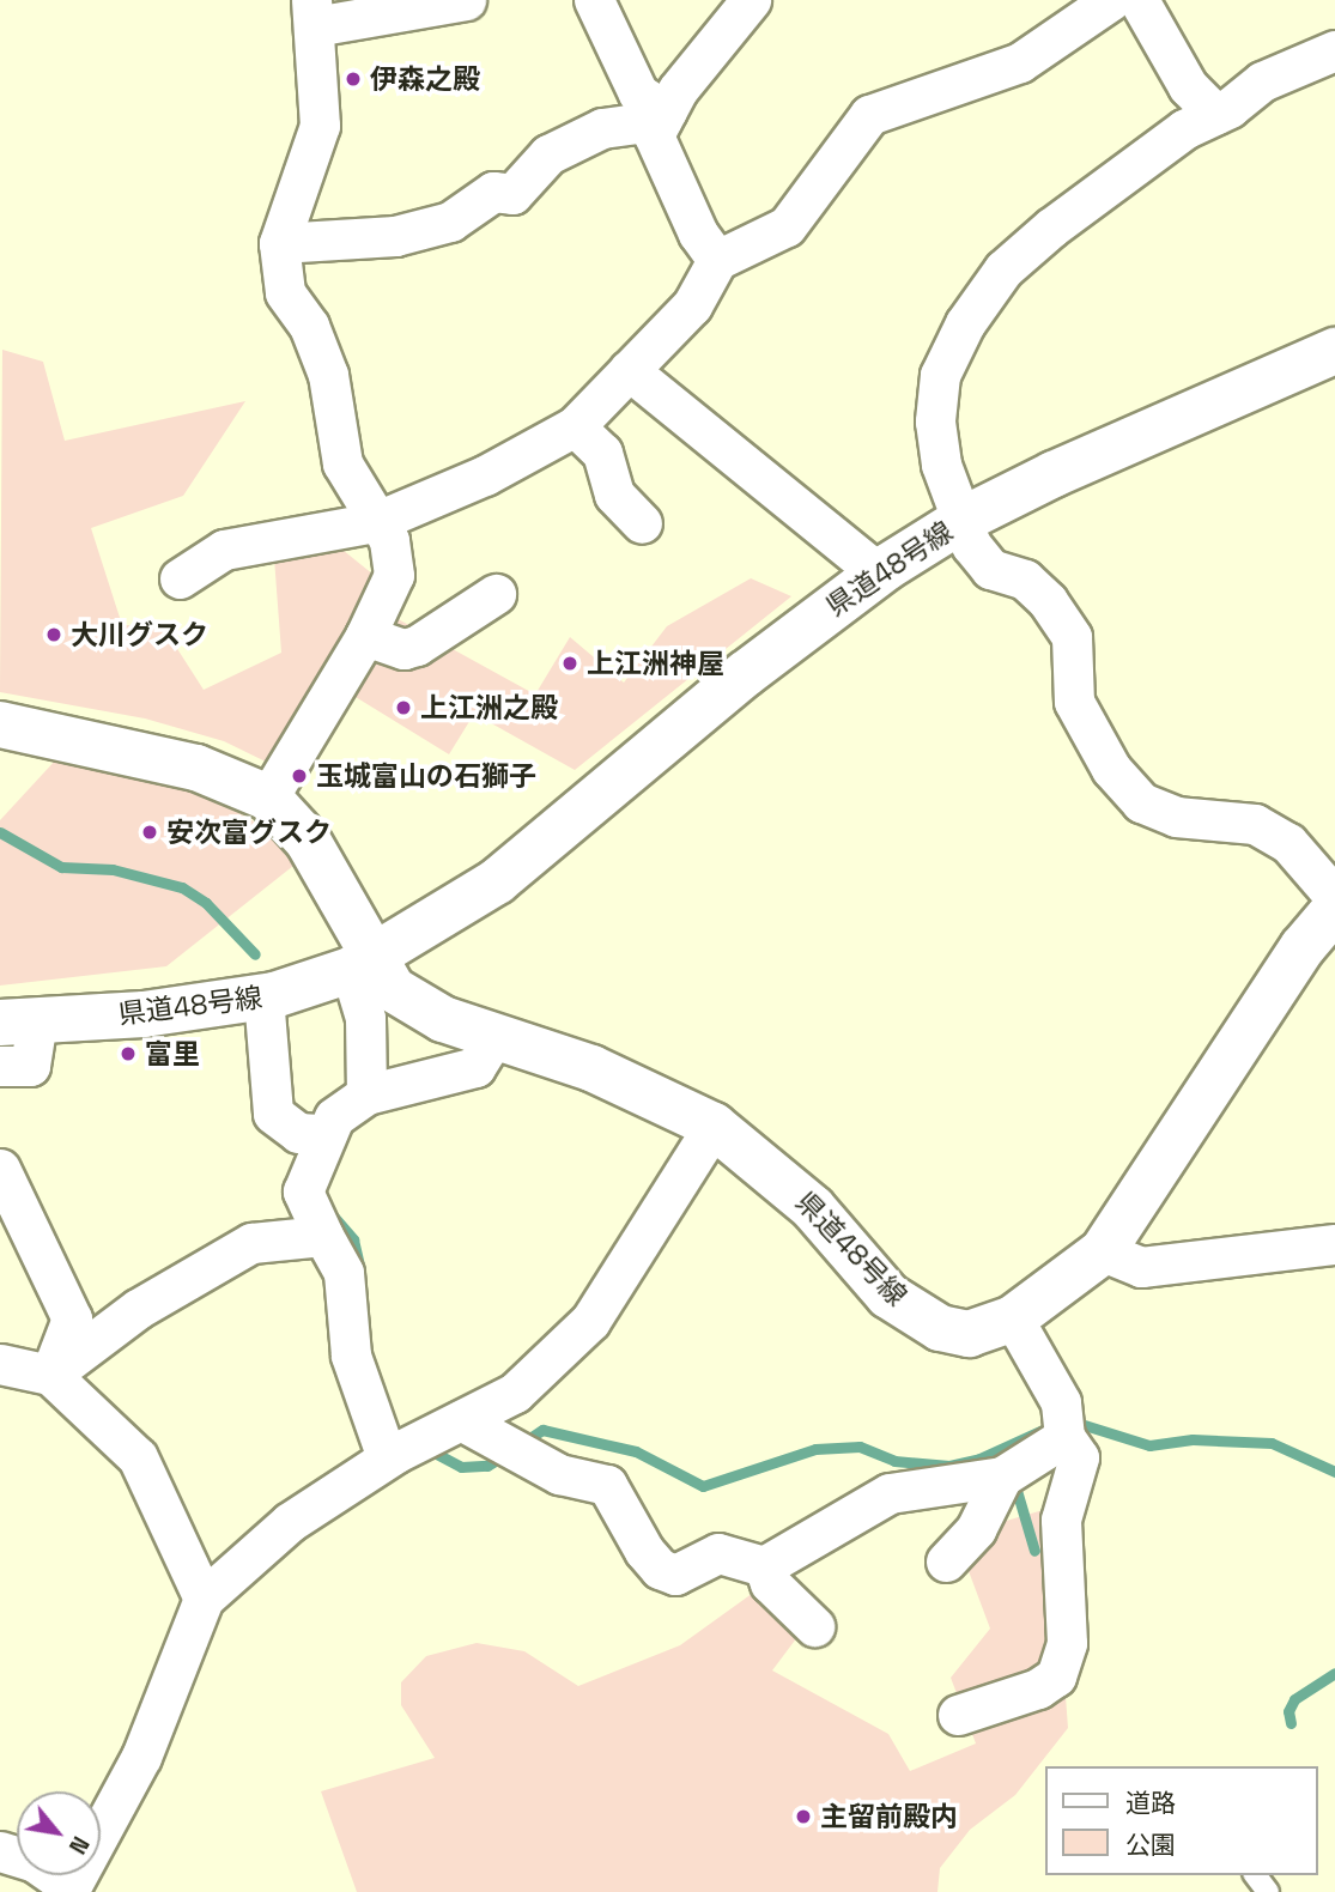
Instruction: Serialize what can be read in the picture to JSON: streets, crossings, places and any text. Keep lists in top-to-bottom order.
{
  "streets": {
    "main road": ["県道48号線"]
  },
  "places": [
    "伊森之殿",
    "大川グスク",
    "上江洲神屋",
    "上江洲之殿",
    "玉城富山の石獅子",
    "安次富グスク",
    "富里",
    "主留前殿内"
  ],
  "legend": ["道路", "公園"],
  "north": "bottom right"
}
